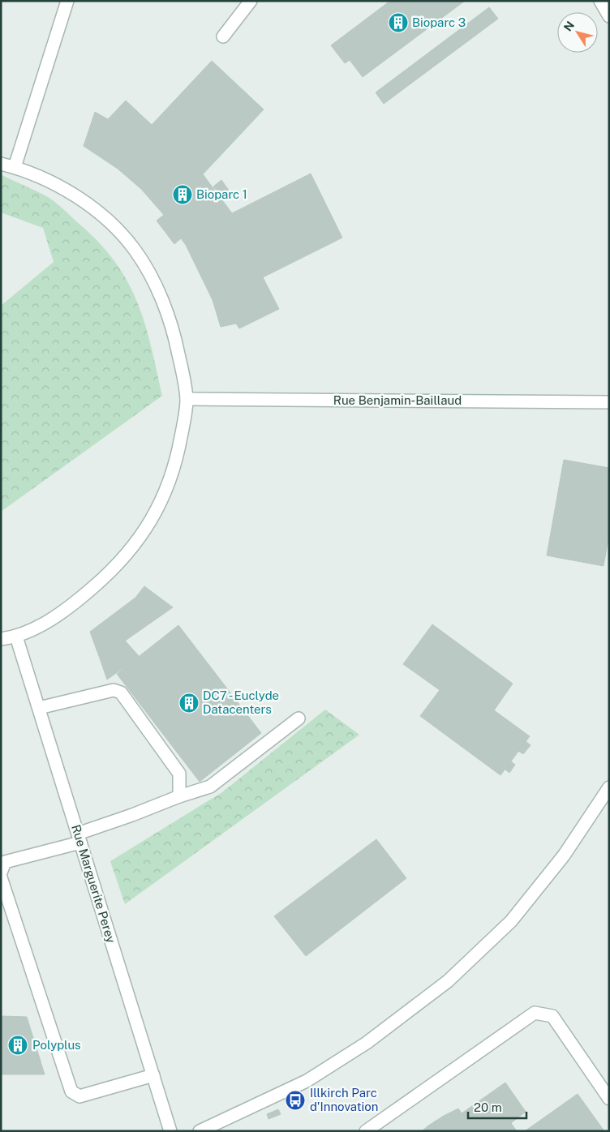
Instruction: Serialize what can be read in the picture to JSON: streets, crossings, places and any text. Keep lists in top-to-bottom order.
{
  "streets": {
    "street": ["Rue Benjamin-Baillaud", "Rue Marguerite Perey"]
  },
  "places": {
    "building": [
      "Bioparc 3",
      "Bioparc 1",
      "DC7 - Euclyde Datacenters",
      "Polyplus"
    ],
    "bus stop": ["Illkirch Parc d'Innovation"]
  },
  "scale_bar": "20 m",
  "north": "top left"
}
